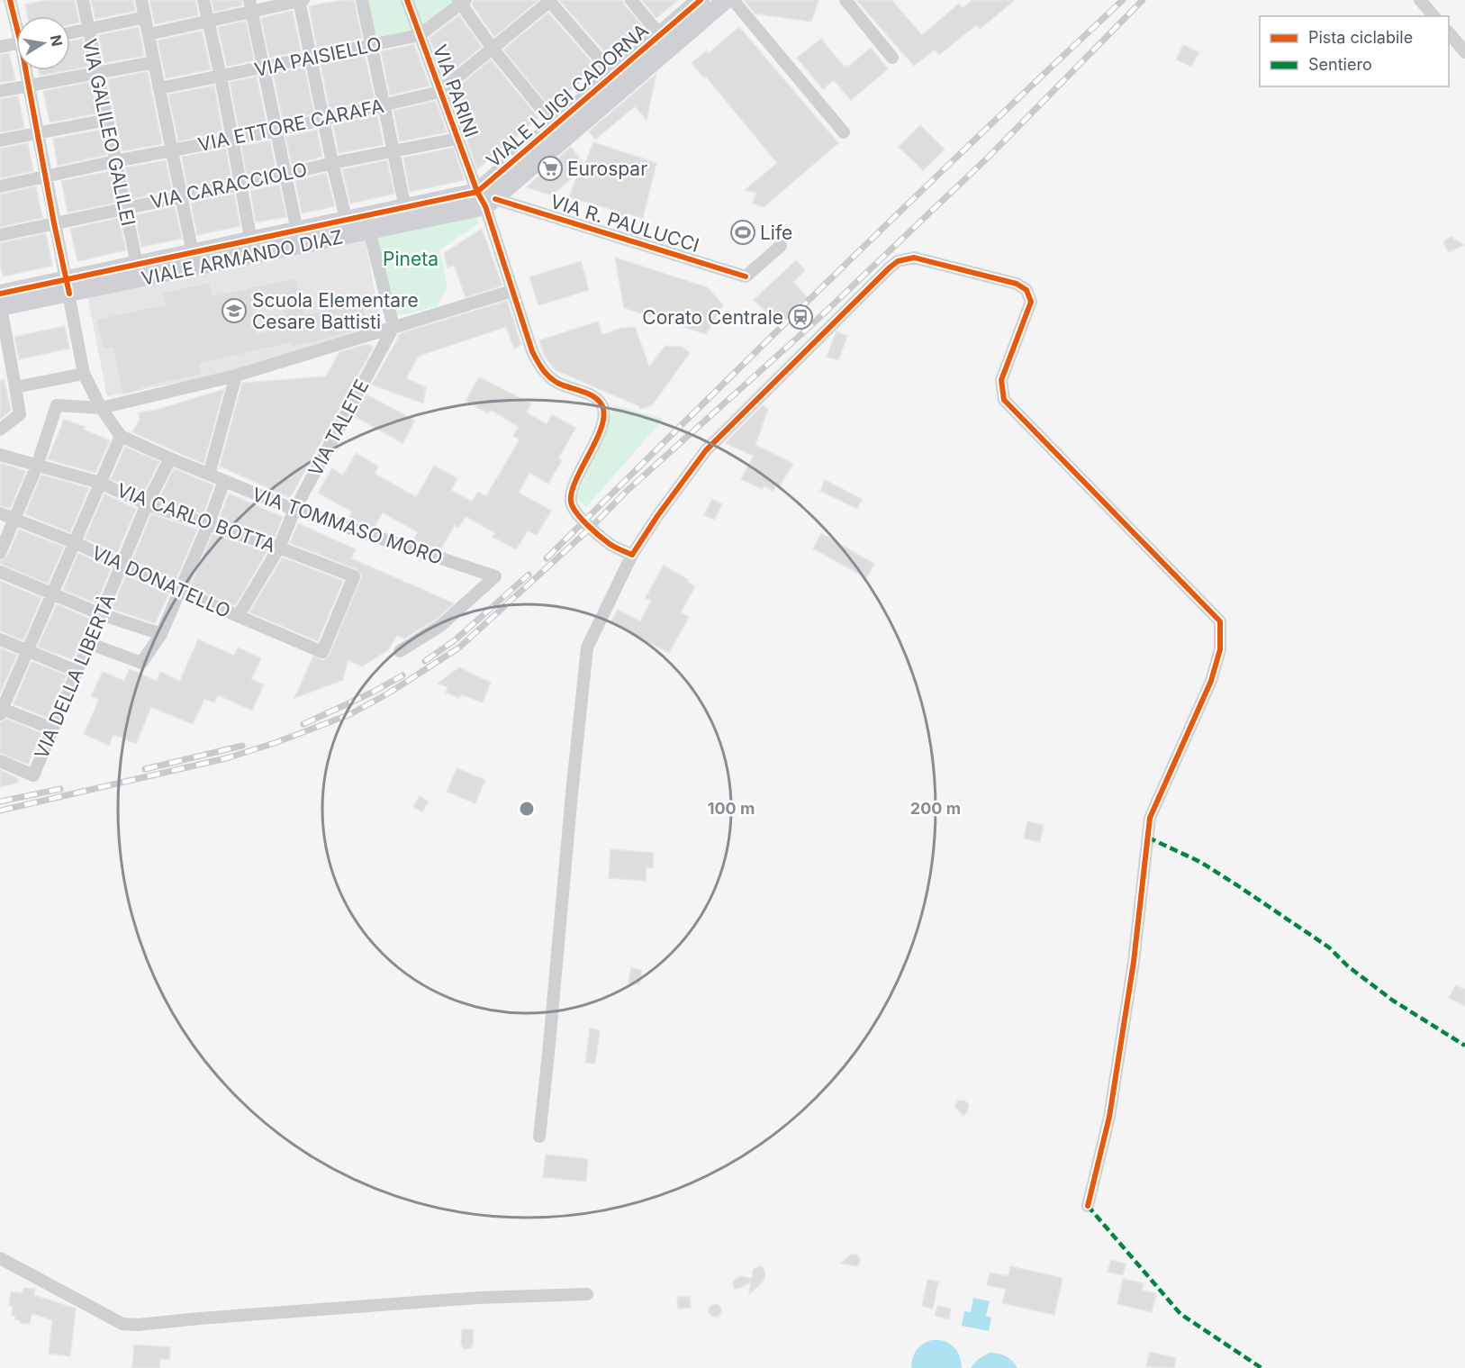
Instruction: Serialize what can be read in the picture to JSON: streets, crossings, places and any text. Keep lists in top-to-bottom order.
{
  "streets": {
    "main road": ["VIALE LUIGI CADORNA", "VIALE ARMANDO DIAZ"],
    "street": [
      "VIA PAISIELLO",
      "VIA PARINI",
      "VIA ETTORE CARAFA",
      "VIA GALILEO GALILEI",
      "VIA CARACCIOLO",
      "VIA R. PAULUCCI",
      "VIA TALETE",
      "VIA CARLO BOTTA",
      "VIA TOMMASO MORO",
      "VIA DONATELLO",
      "VIA DELLA LIBERTÀ"
    ]
  },
  "crossings": [
    ["VIA PAISIELLO", "VIA PARINI"],
    ["VIA PARINI", "VIALE LUIGI CADORNA"],
    ["VIA PARINI", "VIA ETTORE CARAFA"],
    ["VIA PARINI", "VIA CARACCIOLO"],
    ["VIA PARINI", "VIA R. PAULUCCI"],
    ["VIA PARINI", "VIALE ARMANDO DIAZ"],
    ["VIALE LUIGI CADORNA", "VIA R. PAULUCCI"],
    ["VIALE LUIGI CADORNA", "VIALE ARMANDO DIAZ"],
    ["VIA ETTORE CARAFA", "VIA GALILEO GALILEI"],
    ["VIA GALILEO GALILEI", "VIA CARACCIOLO"],
    ["VIA R. PAULUCCI", "VIALE ARMANDO DIAZ"],
    ["VIA TALETE", "VIA CARLO BOTTA"],
    ["VIA TALETE", "VIA TOMMASO MORO"],
    ["VIA TALETE", "VIA DONATELLO"],
    ["VIA CARLO BOTTA", "VIA DONATELLO"],
    ["VIA CARLO BOTTA", "VIA DELLA LIBERTÀ"],
    ["VIA TOMMASO MORO", "VIA DELLA LIBERTÀ"],
    ["VIA DONATELLO", "VIA DELLA LIBERTÀ"]
  ],
  "parks": ["Pineta"],
  "places": {
    "supermarket": ["Eurospar"],
    "sports": ["Life"],
    "school or university": ["Scuola Elementare Cesare Battisti"],
    "station": ["Corato Centrale"]
  },
  "legend": ["Pista ciclabile", "Sentiero"],
  "north": "right",
  "rings": ["100 m", "200 m"]
}
